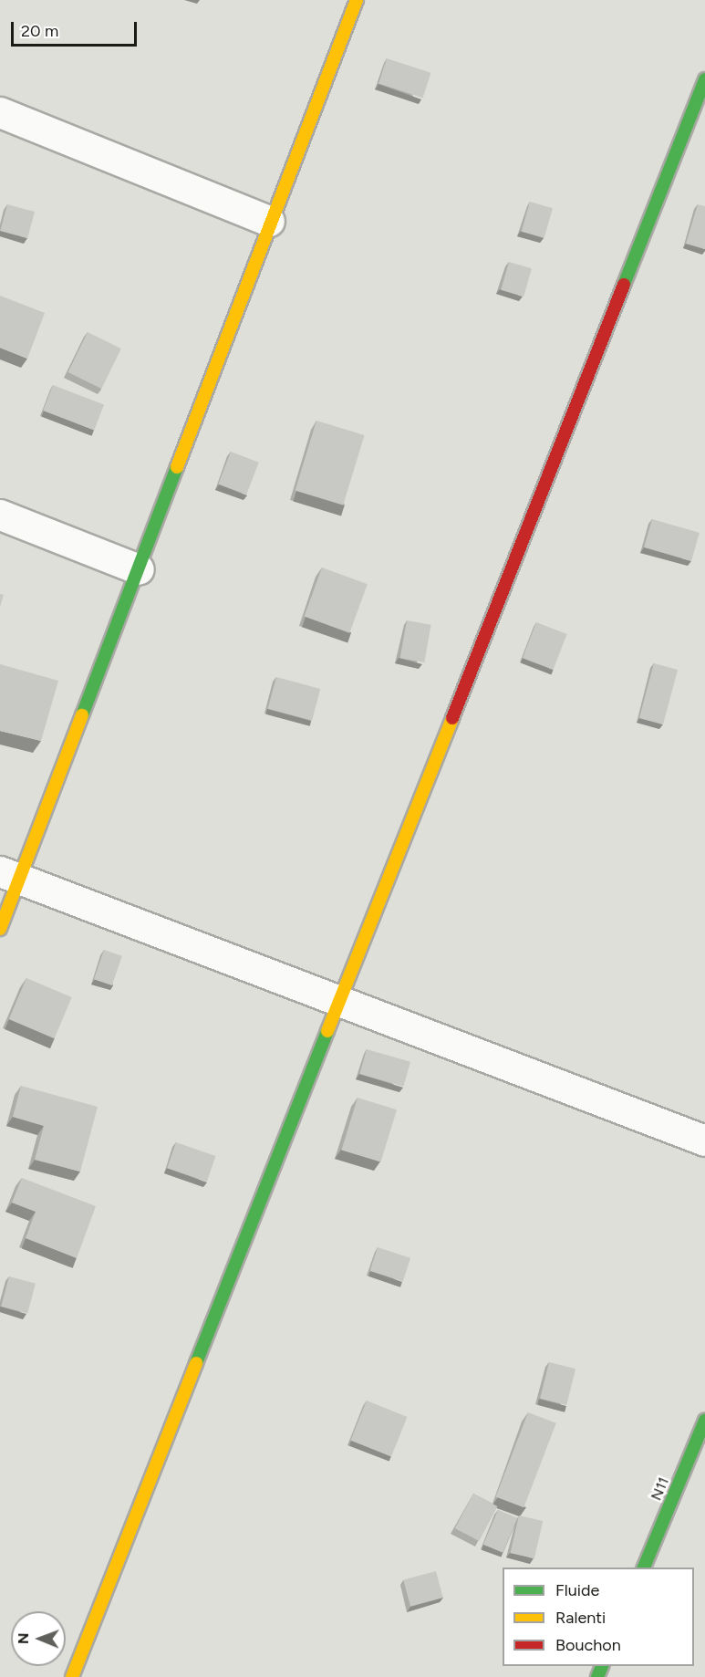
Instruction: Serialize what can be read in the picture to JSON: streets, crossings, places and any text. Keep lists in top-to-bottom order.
{
  "streets": {
    "street": ["N11"]
  },
  "legend": ["Fluide", "Ralenti", "Bouchon"],
  "scale_bar": "20 m",
  "north": "left"
}
